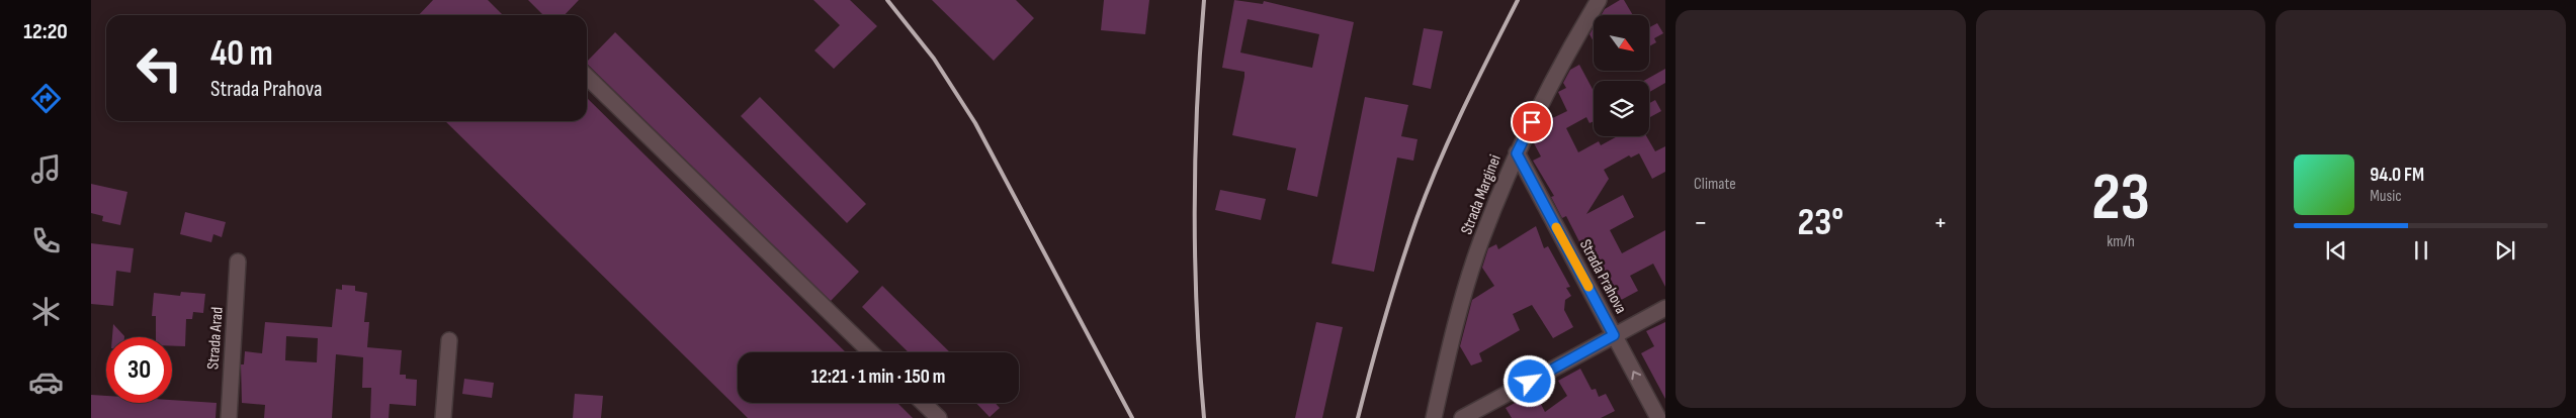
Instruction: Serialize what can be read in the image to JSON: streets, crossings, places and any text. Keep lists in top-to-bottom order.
{
  "streets": {
    "street": ["Strada Marginei", "Strada Prahova", "Strada Arad"]
  },
  "crossings": [
    ["Strada Marginei", "Strada Prahova"]
  ],
  "north": "bottom right",
  "page": {
    "tabs": "12:20",
    "tile": [
      "Climate",
      ["23", "km/h"]
    ],
    "turn": ["40 m", "Strada Prahova"],
    "song": ["94.0 FM", "Music"],
    "heat": ["−", "23°", "+"],
    "limit": "30",
    "trip": "12:21 · 1 min · 150 m"
  }
}
